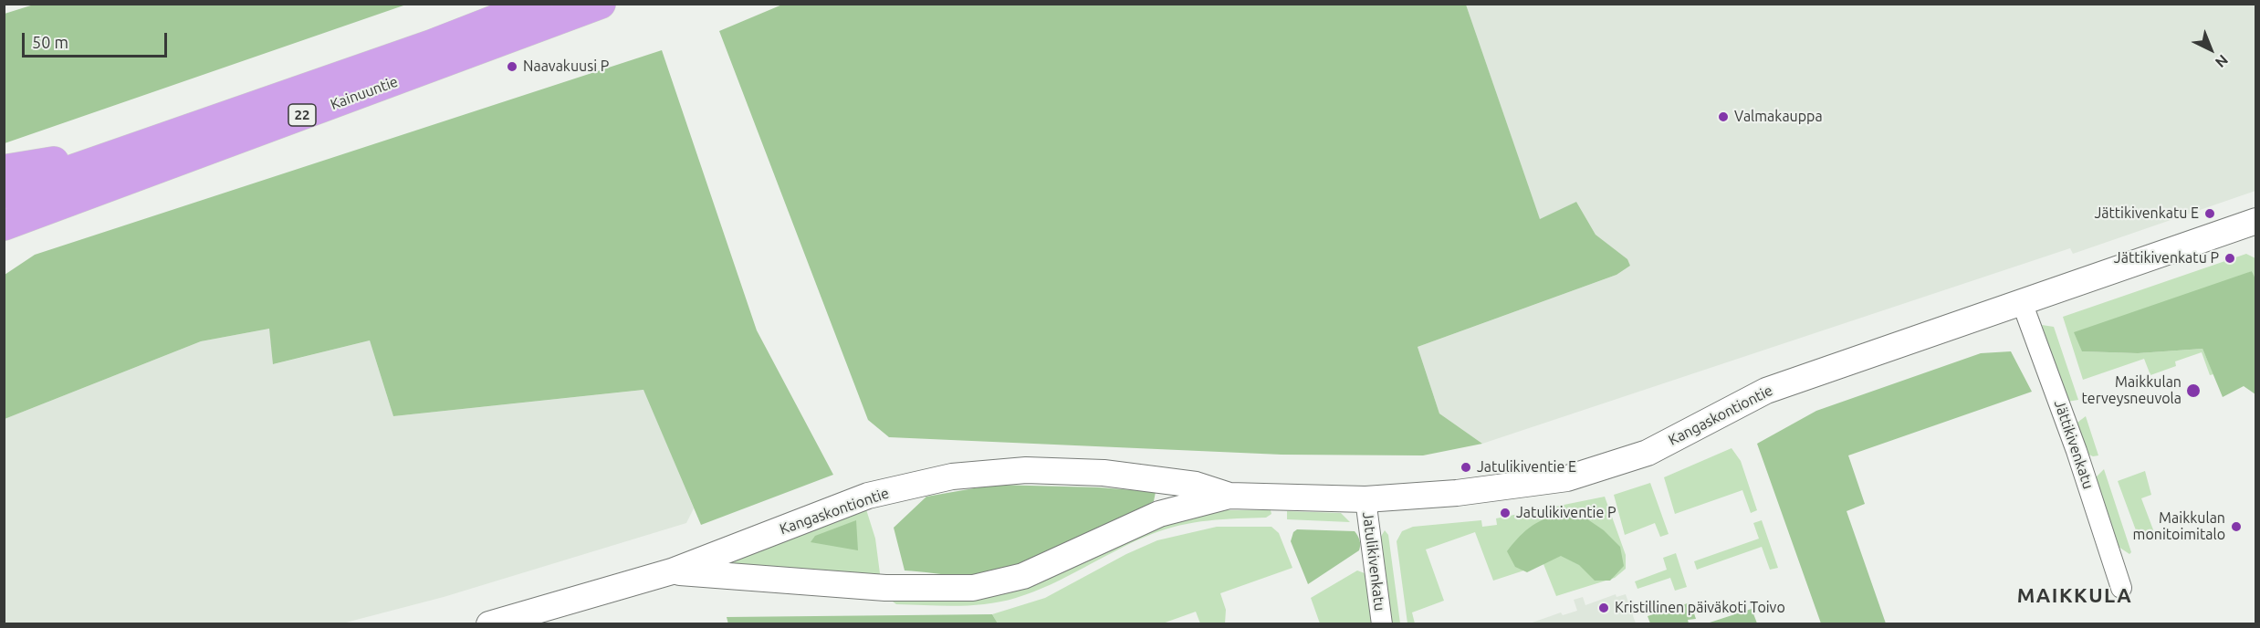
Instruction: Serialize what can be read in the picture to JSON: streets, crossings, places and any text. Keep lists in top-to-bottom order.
{
  "streets": {
    "highway": ["Kainuuntie", "22"],
    "street": ["Kangaskontiontie", "Jättikivenkatu", "Jatulikivenkatu"]
  },
  "crossings": [
    ["Kangaskontiontie", "Jättikivenkatu"],
    ["Kangaskontiontie", "Jatulikivenkatu"]
  ],
  "districts": ["MAIKKULA"],
  "places": [
    "Naavakuusi P",
    "Valmakauppa",
    "Jättikivenkatu E",
    "Jättikivenkatu P",
    "Maikkulan terveysneuvola",
    "Jatulikiventie E",
    "Jatulikiventie P",
    "Maikkulan monitoimitalo",
    "Kristillinen päiväkoti Toivo"
  ],
  "scale_bar": "50 m",
  "north": "bottom right"
}
